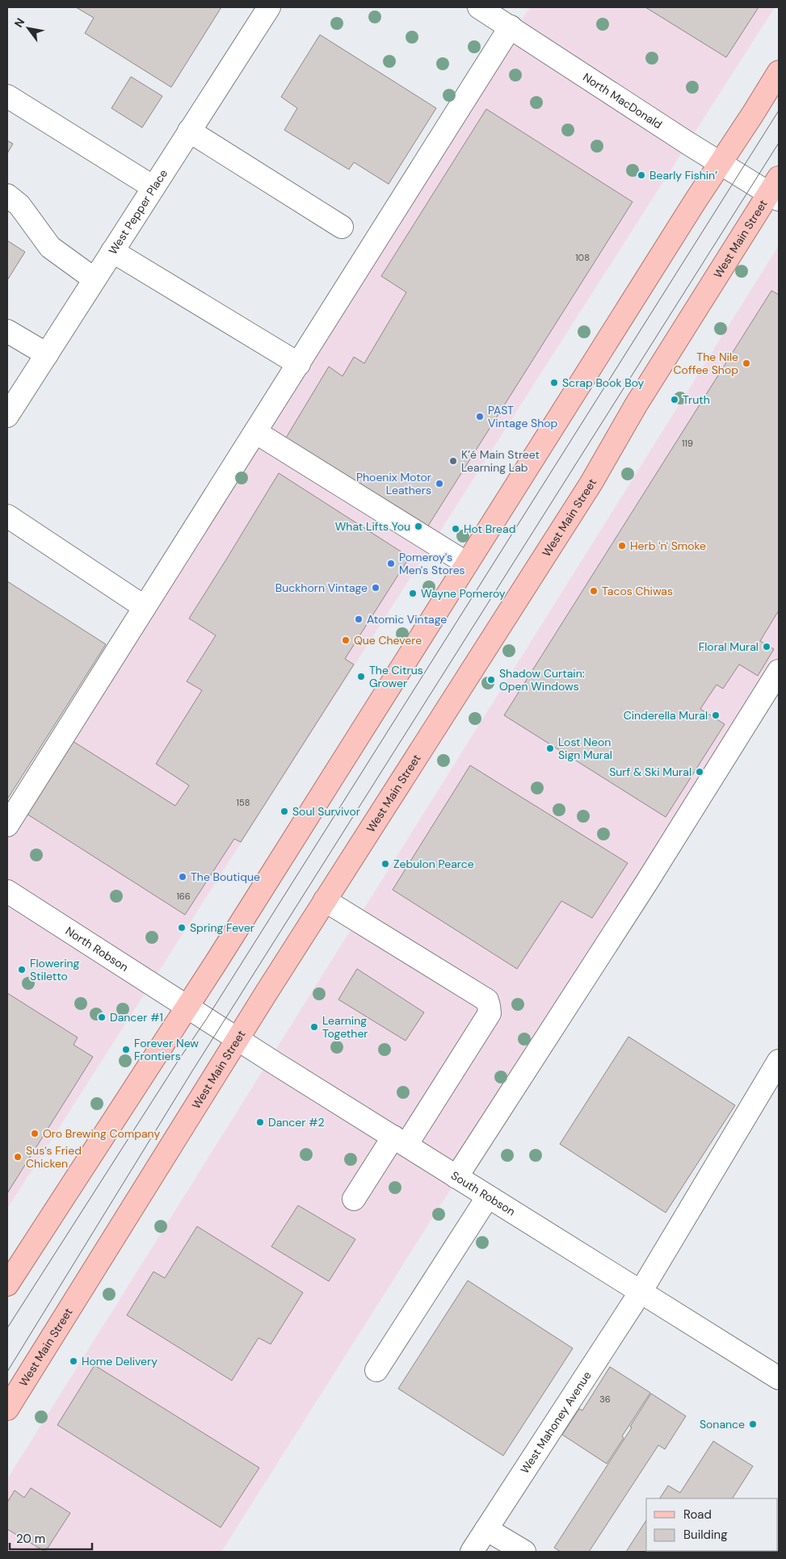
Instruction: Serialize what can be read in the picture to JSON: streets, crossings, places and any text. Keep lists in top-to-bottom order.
{
  "streets": {
    "main road": ["West Main Street"],
    "street": [
      "North MacDonald",
      "West Pepper Place",
      "North Robson",
      "South Robson",
      "West Mahoney Avenue"
    ]
  },
  "crossings": [
    ["North MacDonald", "West Main Street"],
    ["West Main Street", "South Robson"],
    ["North Robson", "South Robson"],
    ["South Robson", "West Mahoney Avenue"]
  ],
  "places": [
    "Bearly Fishin’",
    "The Nile Coffee Shop",
    "Scrap Book Boy",
    "Truth",
    "PAST Vintage Shop",
    "K’é Main Street Learning Lab",
    "Phoenix Motor Leathers",
    "What Lifts You",
    "Hot Bread",
    "Herb 'n' Smoke",
    "Pomeroy's Men's Stores",
    "Buckhorn Vintage",
    "Tacos Chiwas",
    "Wayne Pomeroy",
    "Atomic Vintage",
    "Que Chevere",
    "Floral Mural",
    "The Citrus Grower",
    "Shadow Curtain: Open Windows",
    "Cinderella Mural",
    "Lost Neon Sign Mural",
    "Surf & Ski Mural",
    "Soul Survivor",
    "Zebulon Pearce",
    "The Boutique",
    "Spring Fever",
    "Flowering Stiletto",
    "Dancer #1",
    "Learning Together",
    "Forever New Frontiers",
    "Dancer #2",
    "Oro Brewing Company",
    "Sus's Fried Chicken",
    "Home Delivery",
    "Sonance"
  ],
  "house_numbers": [
    "108",
    "119",
    "158",
    "166",
    "36"
  ],
  "legend": ["Road", "Building"],
  "scale_bar": "20 m",
  "north": "top left"
}
